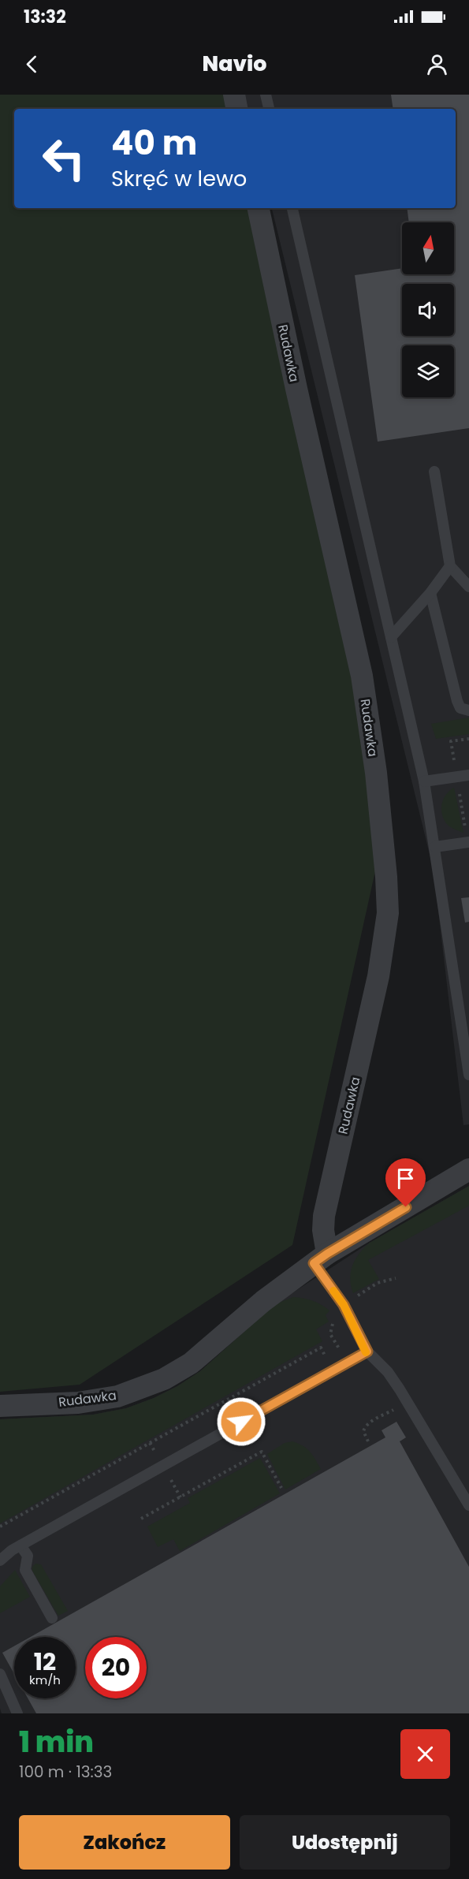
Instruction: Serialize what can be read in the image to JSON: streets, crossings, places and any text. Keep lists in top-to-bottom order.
{
  "streets": {
    "street": ["Rudawka"]
  },
  "north": "top",
  "page": {
    "status": "13:32",
    "header": "Navio",
    "turn": ["40 m", "Skręć w lewo"],
    "speed": "12 km/h",
    "limit": "20",
    "heading": ["1 min", "100 m · 13:33"],
    "buttons": ["Zakończ", "Udostępnij"]
  }
}
